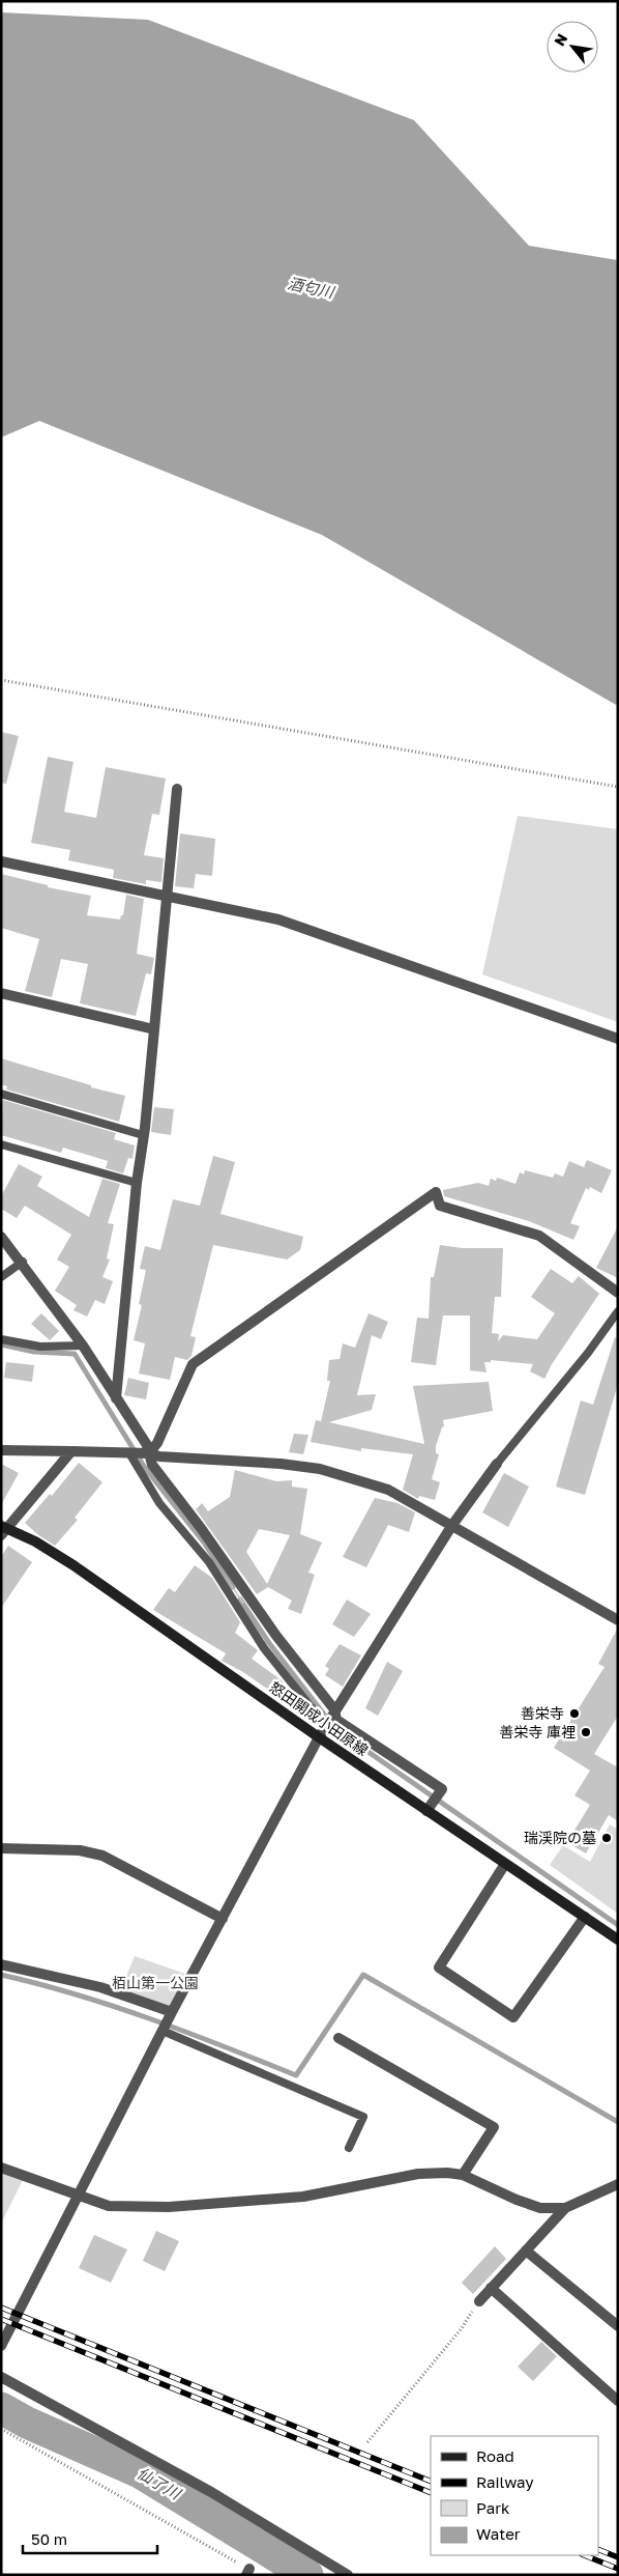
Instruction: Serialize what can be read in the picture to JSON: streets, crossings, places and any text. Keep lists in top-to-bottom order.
{
  "streets": {
    "main road": ["怒田開成小田原線"]
  },
  "water": ["酒匂川", "仙了川"],
  "parks": ["栢山第一公園"],
  "places": ["善栄寺", "善栄寺 庫裡", "瑞渓院の墓"],
  "legend": [
    "Road",
    "Railway",
    "Park",
    "Water"
  ],
  "scale_bar": "50 m",
  "north": "top left"
}
